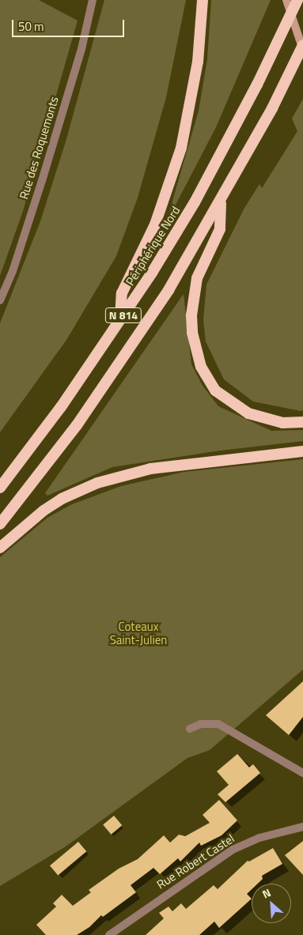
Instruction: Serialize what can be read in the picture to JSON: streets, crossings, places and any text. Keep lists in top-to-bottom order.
{
  "streets": {
    "highway": ["Périphérique Nord", "N 814"],
    "street": ["Rue des Roquemonts", "Rue Robert Castel"]
  },
  "parks": ["Coteaux Saint-Julien"],
  "scale_bar": "50 m",
  "north": "top left"
}
